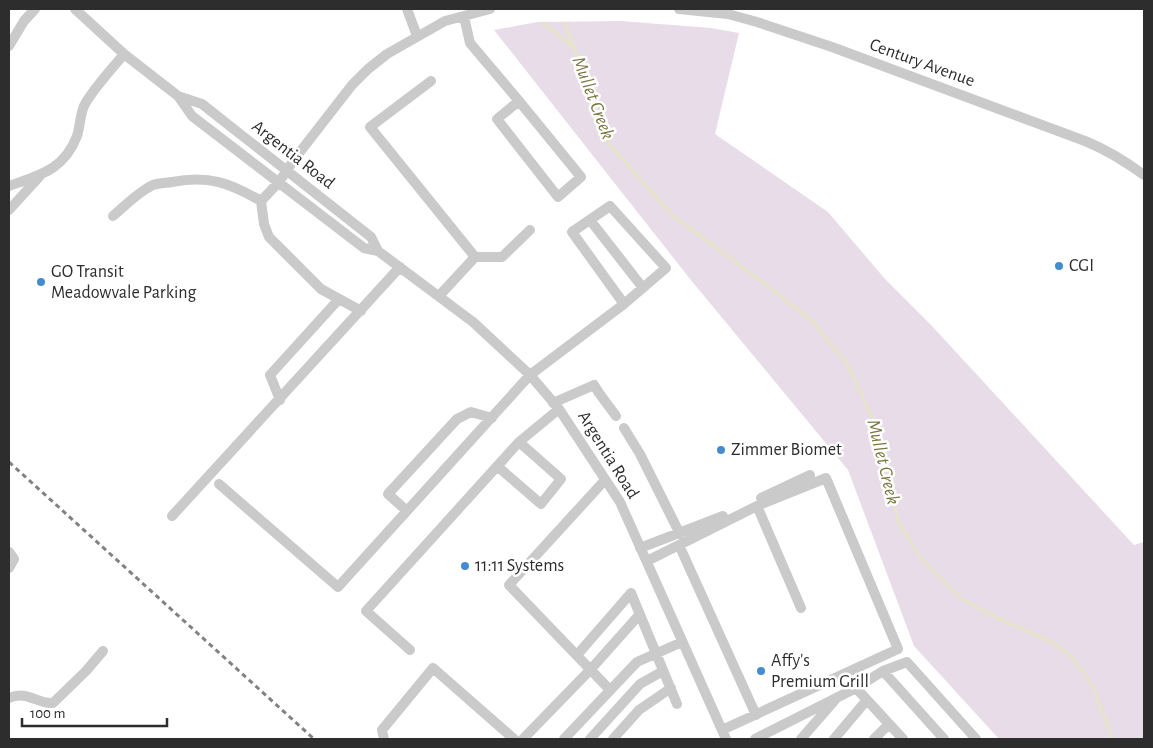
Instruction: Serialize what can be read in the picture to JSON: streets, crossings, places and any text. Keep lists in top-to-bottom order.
{
  "streets": {
    "street": ["Century Avenue", "Argentia Road"]
  },
  "water": ["Mullet Creek"],
  "places": [
    "CGI",
    "GO Transit Meadowvale Parking",
    "Zimmer Biomet",
    "11:11 Systems",
    "Affy's Premium Grill"
  ],
  "scale_bar": "100 m"
}
